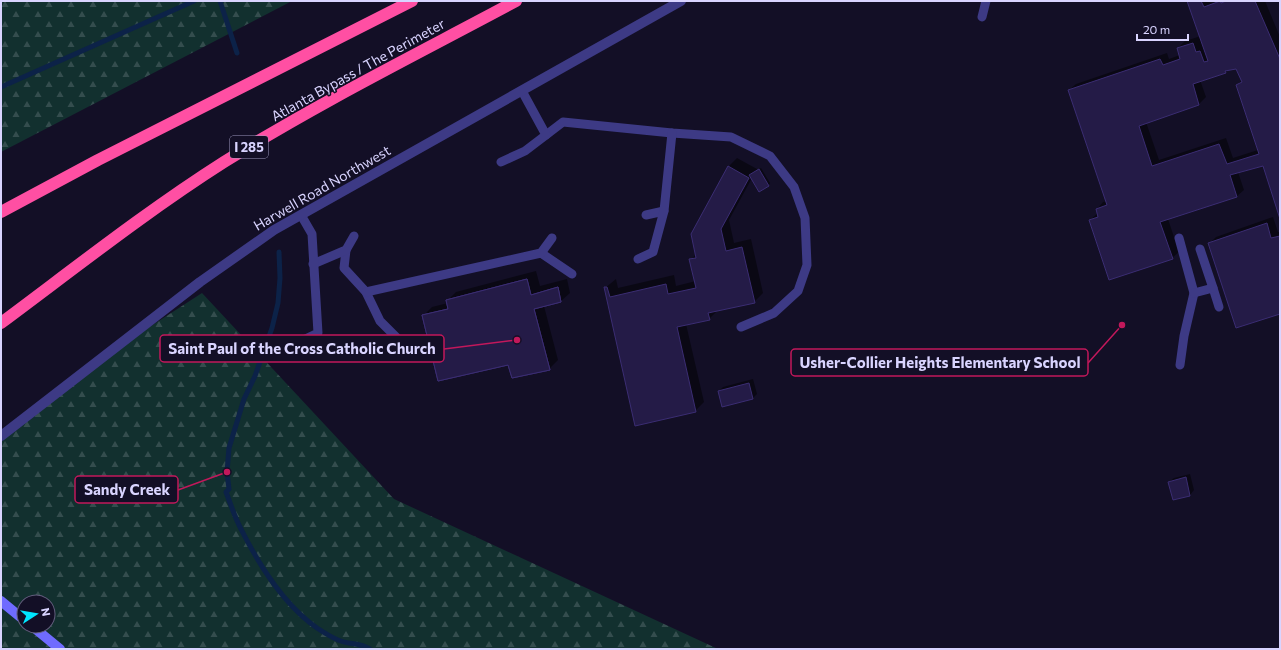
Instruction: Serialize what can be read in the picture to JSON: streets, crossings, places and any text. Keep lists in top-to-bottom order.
{
  "streets": {
    "highway": ["Atlanta Bypass / The Perimeter", "I 285"],
    "street": ["Harwell Road Northwest"]
  },
  "places": ["Usher-Collier Heights Elementary School", "Saint Paul of the Cross Catholic Church", "Sandy Creek"],
  "scale_bar": "20 m",
  "north": "right"
}
